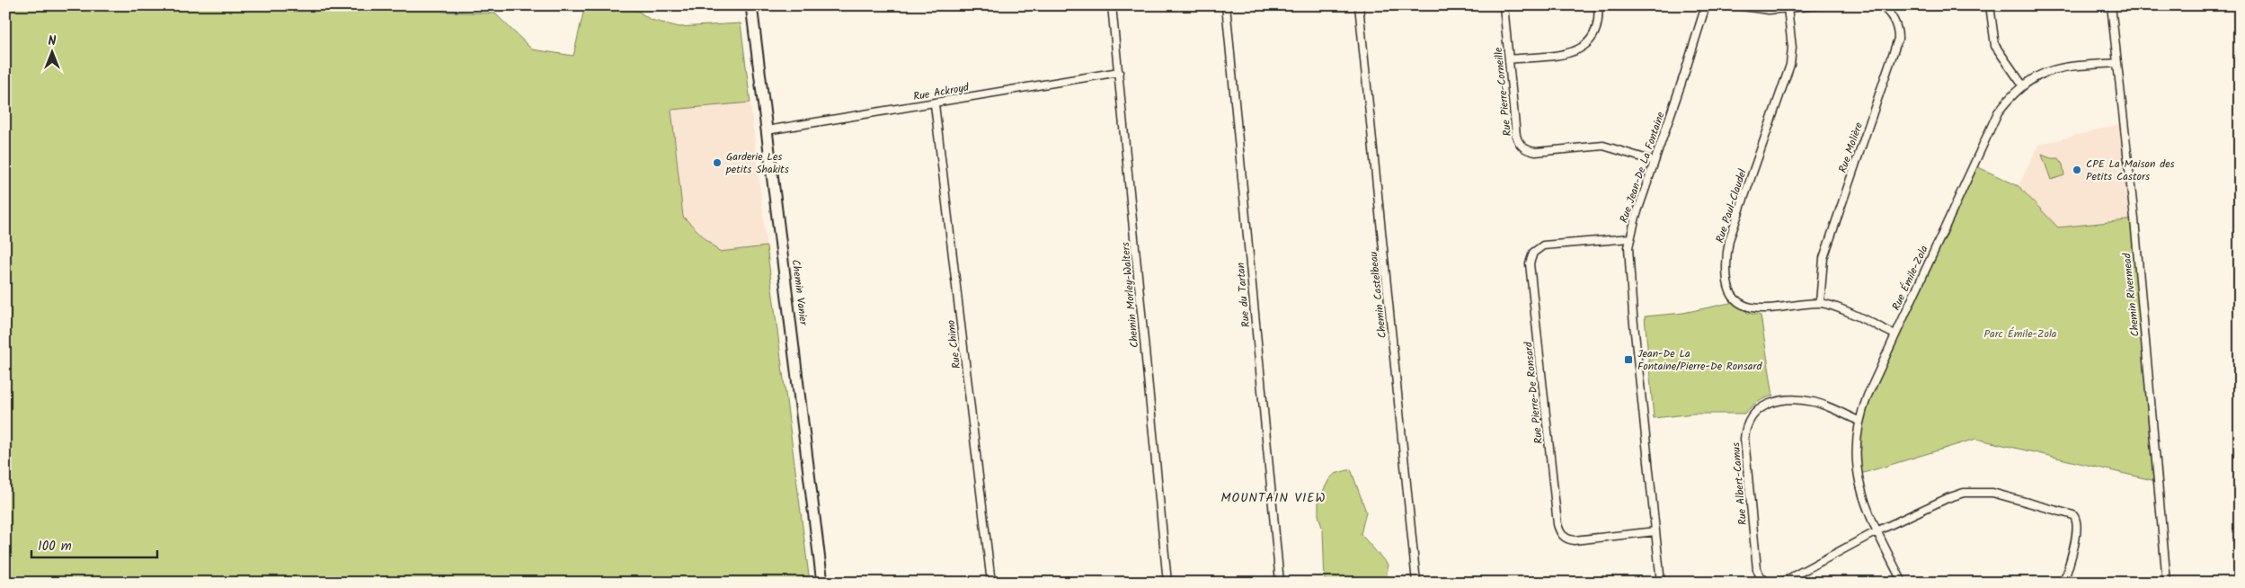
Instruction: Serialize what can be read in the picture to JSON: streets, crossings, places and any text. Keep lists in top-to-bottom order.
{
  "streets": {
    "main road": ["Chemin Vanier"],
    "street": [
      "Rue Ackroyd",
      "Rue Pierre-Corneille",
      "Rue Molière",
      "Rue Jean-De La Fontaine",
      "Rue Paul-Claudel",
      "Rue Émile-Zola",
      "Chemin Morley-Walters",
      "Rue du Tartan",
      "Chemin Castelbeau",
      "Chemin Rivermead",
      "Rue Chimo",
      "Rue Pierre-De Ronsard",
      "Rue Albert-Camus"
    ]
  },
  "crossings": [
    ["Rue Ackroyd", "Chemin Vanier"],
    ["Rue Ackroyd", "Chemin Morley-Walters"],
    ["Rue Ackroyd", "Rue Chimo"],
    ["Rue Pierre-Corneille", "Rue Jean-De La Fontaine"],
    ["Rue Molière", "Rue Paul-Claudel"],
    ["Rue Jean-De La Fontaine", "Rue Pierre-De Ronsard"],
    ["Rue Paul-Claudel", "Rue Émile-Zola"],
    ["Rue Émile-Zola", "Chemin Rivermead"],
    ["Rue Émile-Zola", "Rue Albert-Camus"]
  ],
  "districts": ["MOUNTAIN VIEW"],
  "parks": ["Parc Émile-Zola"],
  "places": {
    "other": ["Garderie Les petits Shakits", "CPE La Maison des Petits Castors"],
    "transit": ["Jean-De La Fontaine/Pierre-De Ronsard"]
  },
  "scale_bar": "100 m",
  "north": "top"
}
